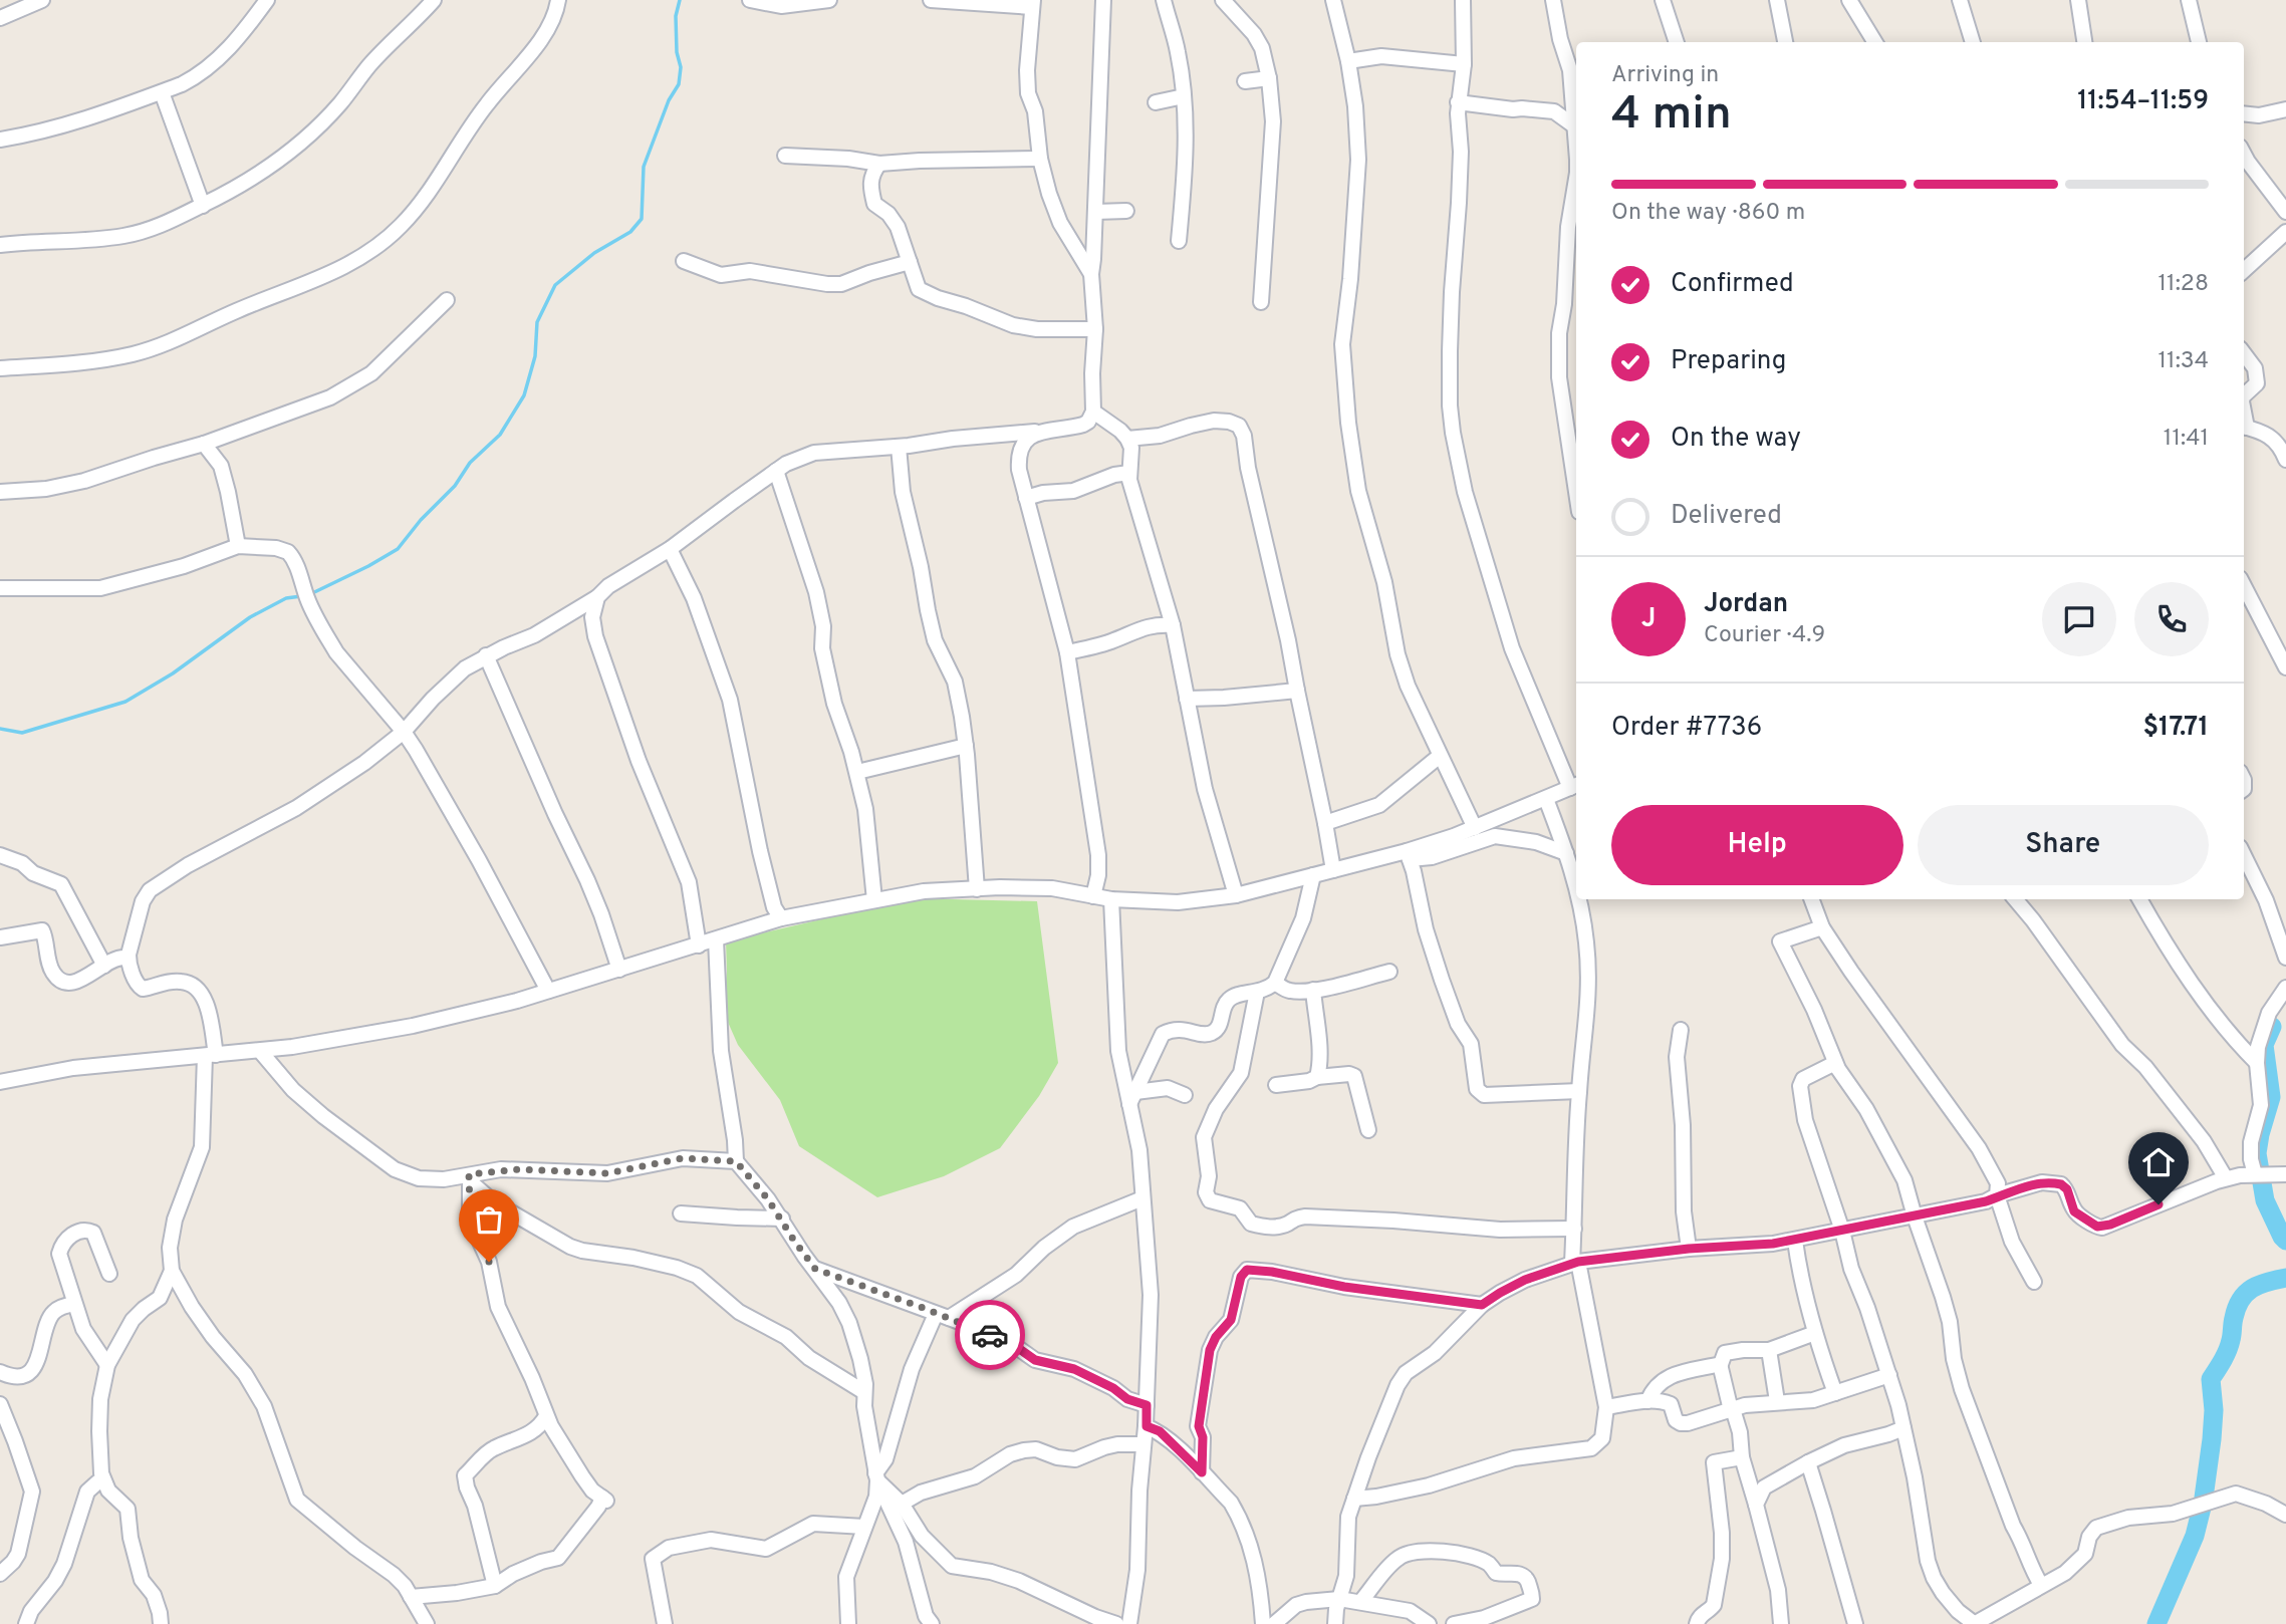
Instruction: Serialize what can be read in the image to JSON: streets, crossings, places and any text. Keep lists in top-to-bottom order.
{
  "page": {
    "heading": ["4 min", "Arriving in", "11:54–11:59"],
    "panel": [
      "Jordan",
      "Courier · 4.9",
      "Order #7736",
      "$17.71"
    ],
    "bar": "On the way · 860 m",
    "list": [
      ["Confirmed", "11:28"],
      ["Preparing", "11:34"],
      ["On the way", "11:41"],
      "Delivered"
    ],
    "round": "J",
    "buttons": ["Help", "Share"]
  }
}
